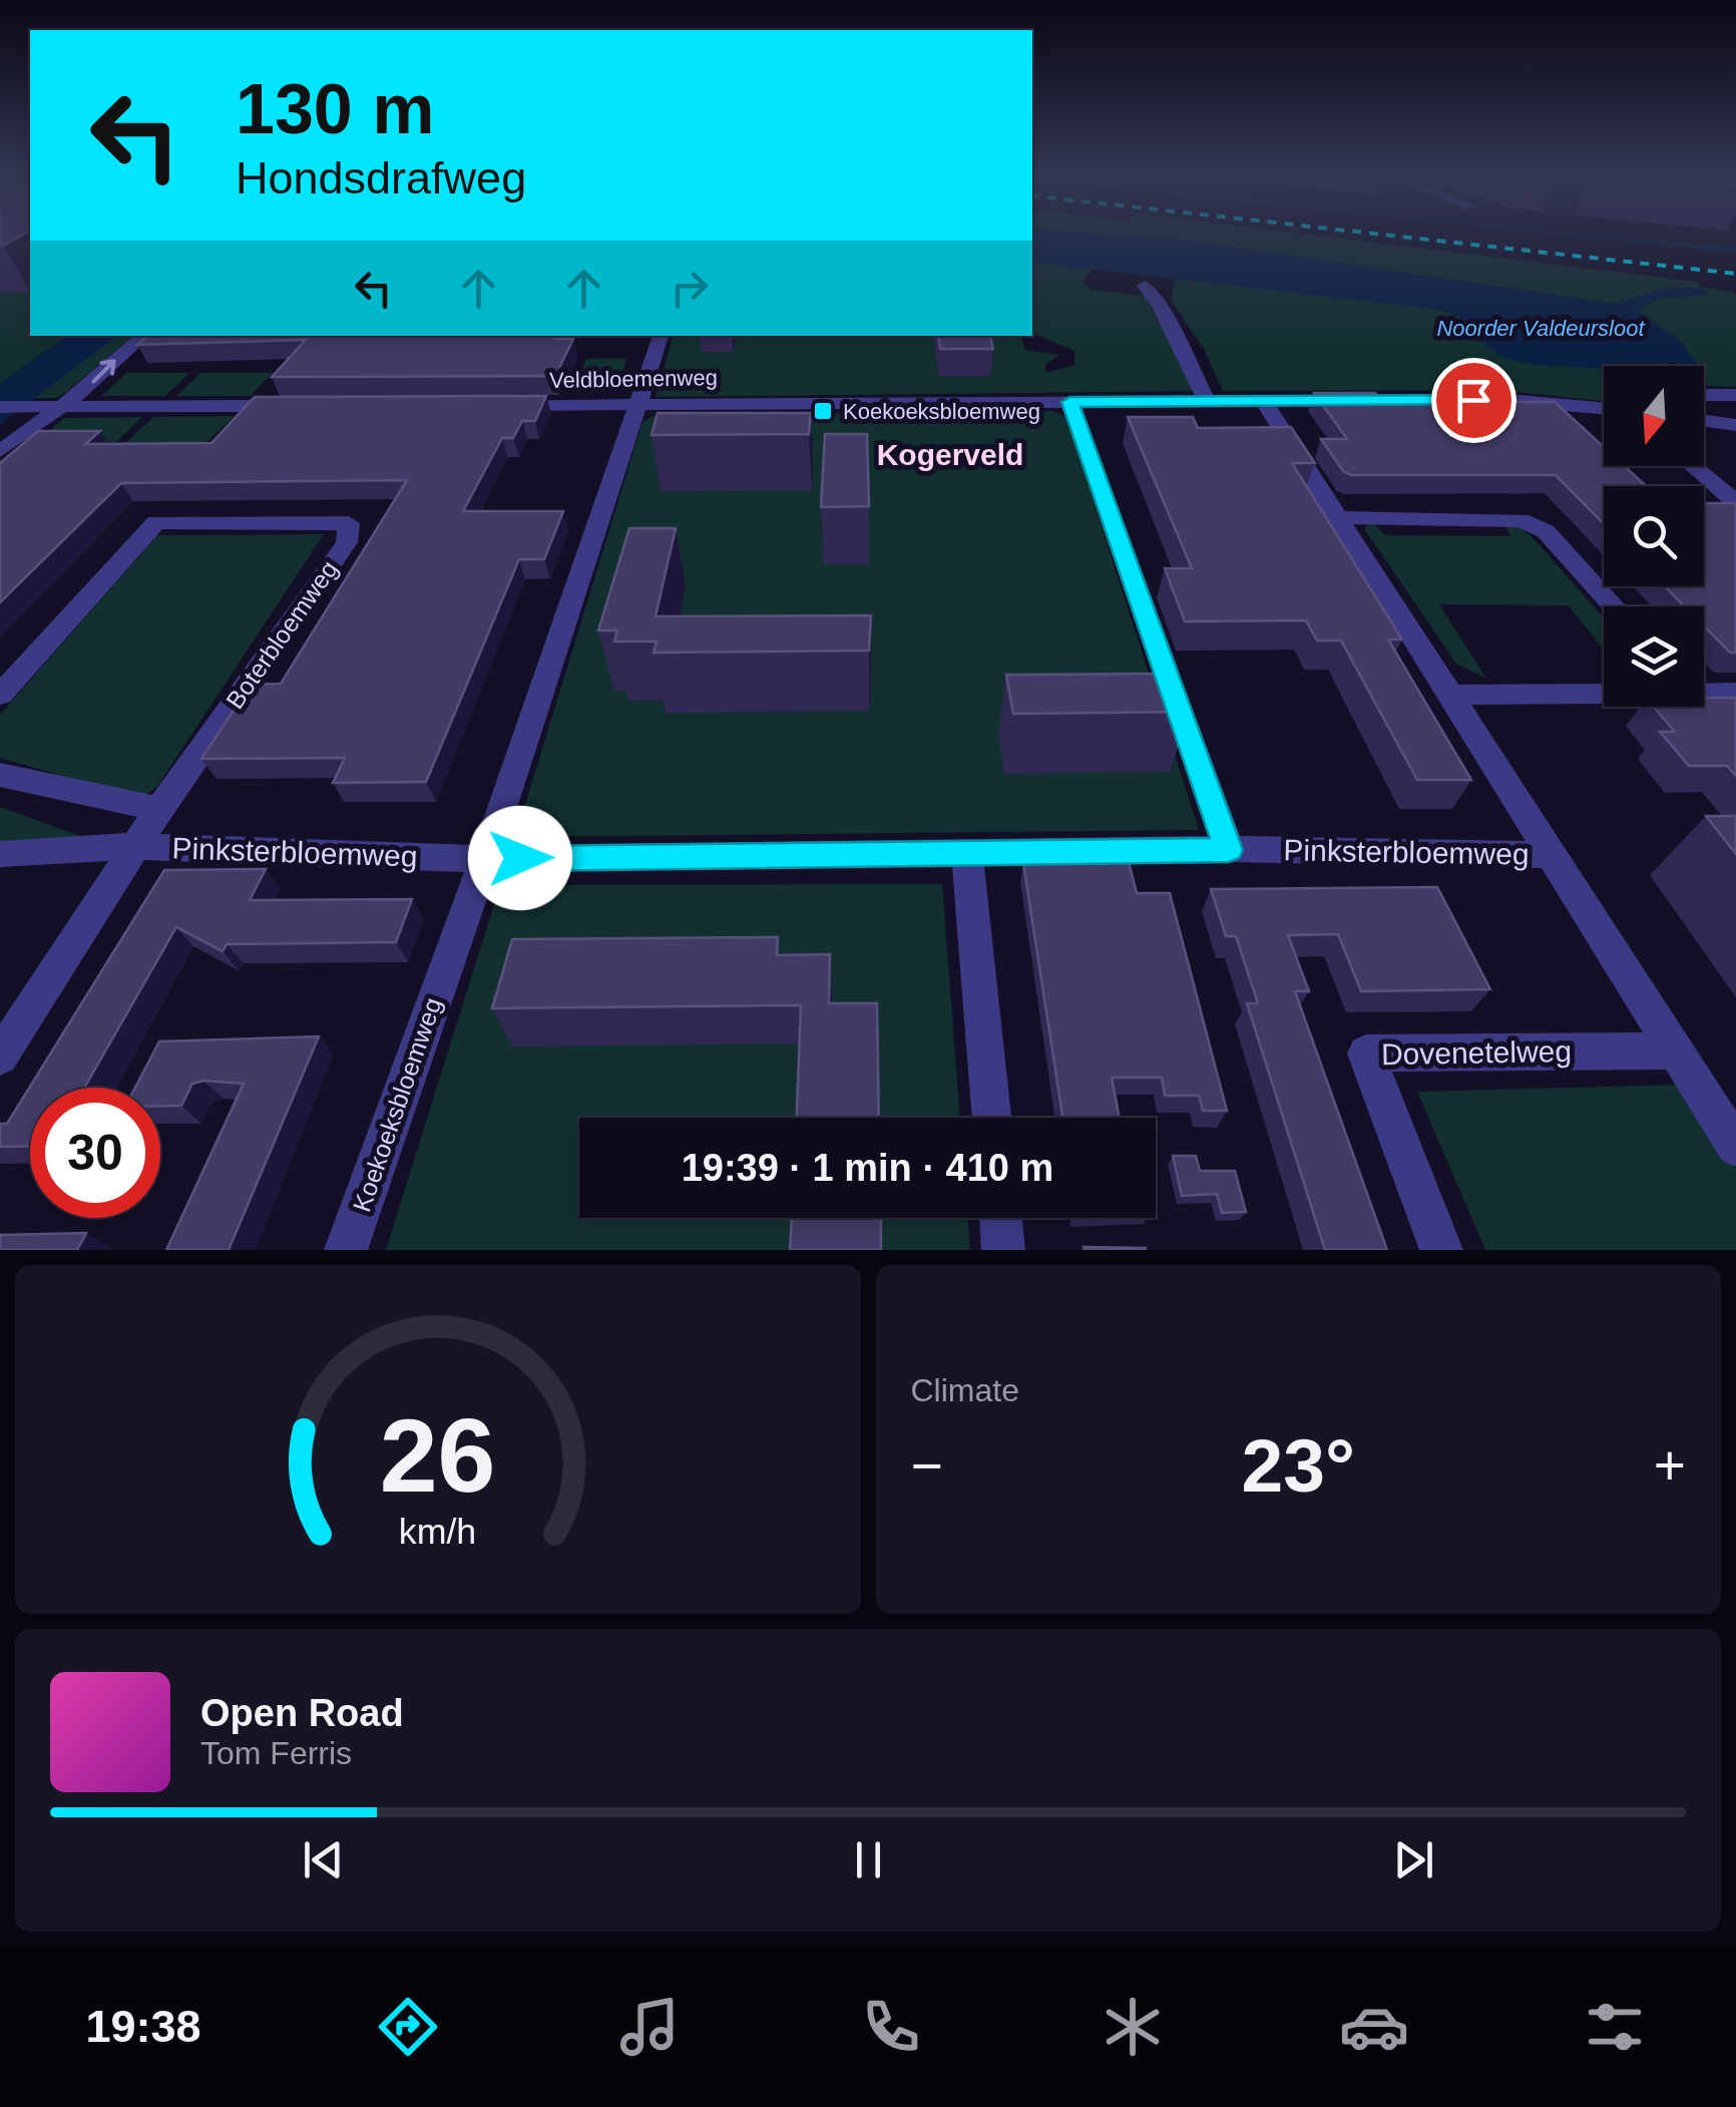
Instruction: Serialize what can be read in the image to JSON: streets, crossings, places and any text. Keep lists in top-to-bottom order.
{
  "streets": {
    "street": [
      "Veldbloemenweg",
      "Boterbloemweg",
      "Pinksterbloemweg",
      "Dovenetelweg",
      "Koekoeksbloemweg"
    ]
  },
  "crossings": [
    ["Veldbloemenweg", "Koekoeksbloemweg"],
    ["Boterbloemweg", "Pinksterbloemweg"],
    ["Pinksterbloemweg", "Koekoeksbloemweg"]
  ],
  "districts": ["Kogerveld"],
  "water": ["Noorder Valdeursloot"],
  "places": {
    "transit": ["Koekoeksbloemweg"]
  },
  "north": "bottom",
  "page": {
    "turn": ["130 m", "Hondsdrafweg"],
    "limit": "30",
    "trip": "19:39 · 1 min · 410 m",
    "tile": "Climate",
    "heat": ["−", "23°", "+"],
    "song": ["Open Road", "Tom Ferris"],
    "tabs": "19:38",
    "gauge": ["26", "km/h"]
  }
}
